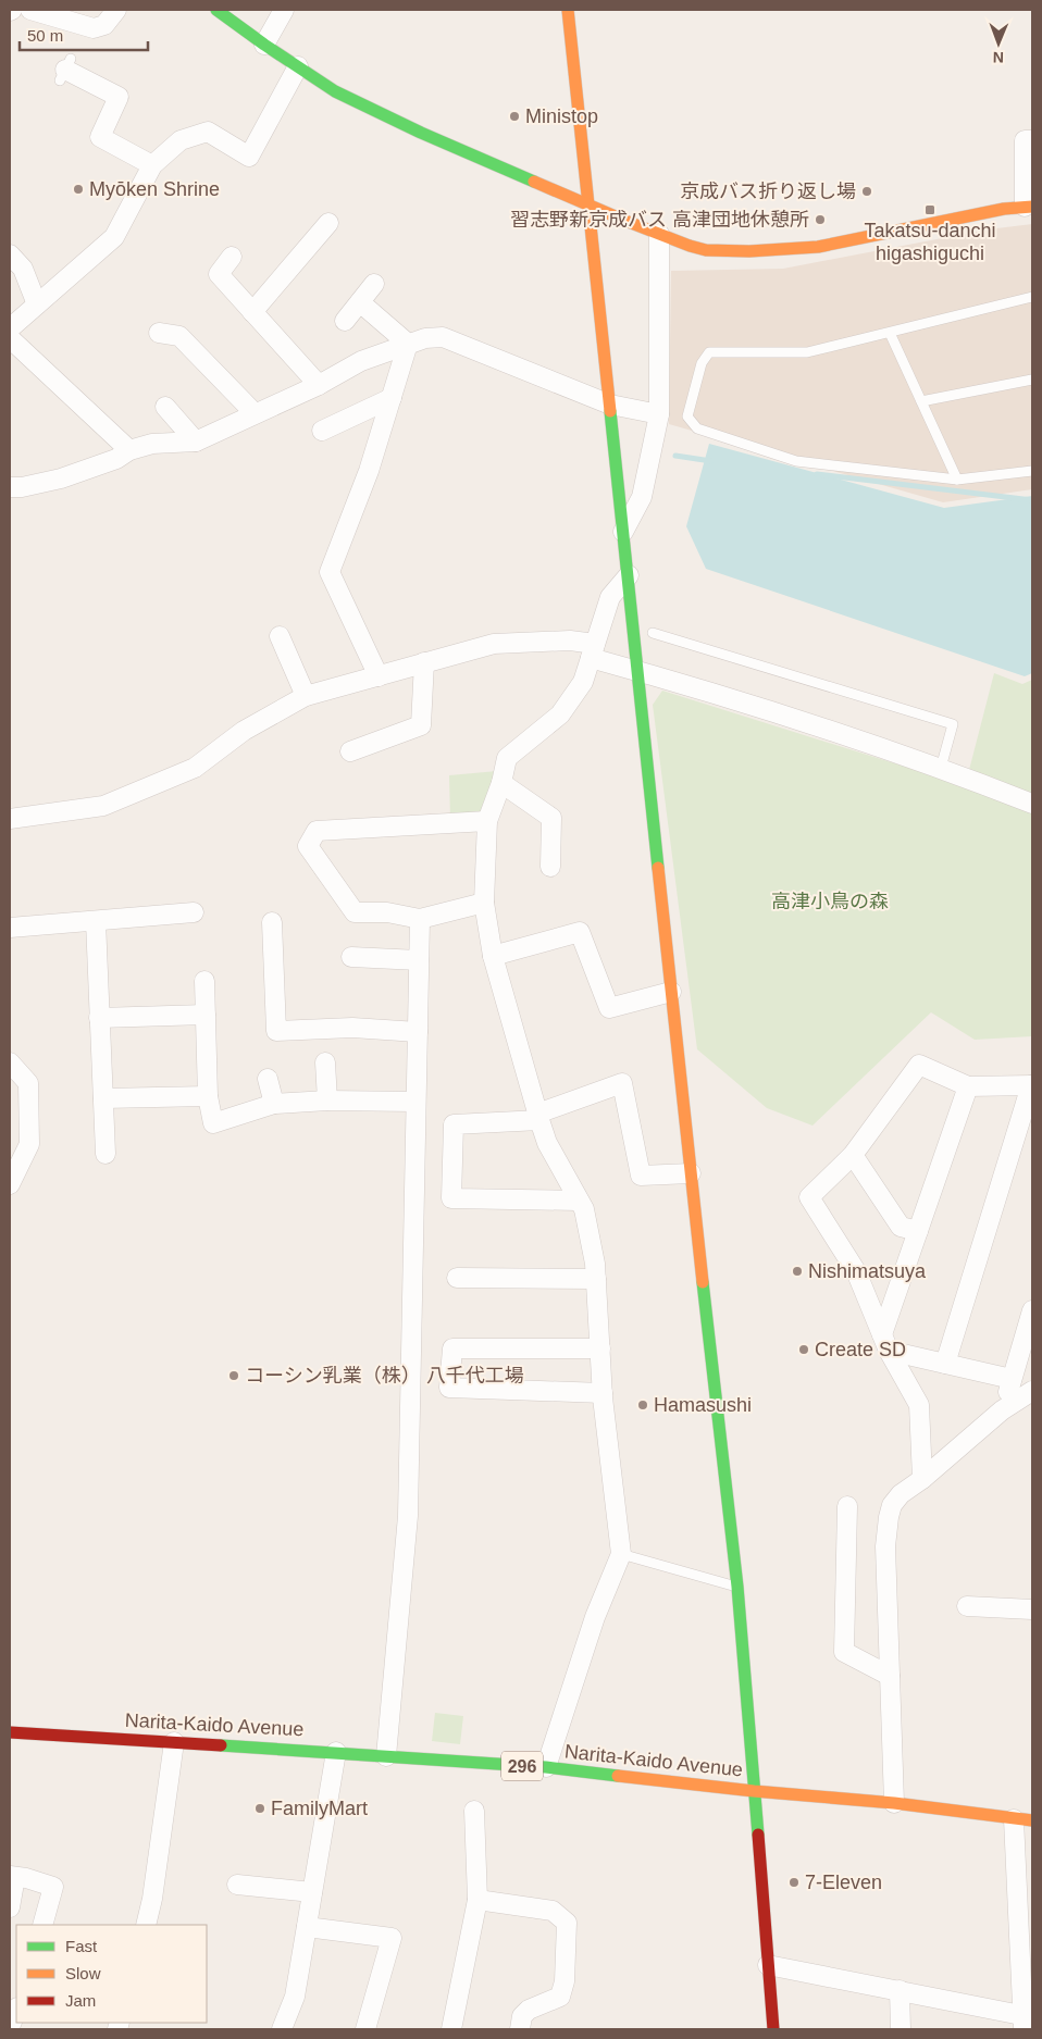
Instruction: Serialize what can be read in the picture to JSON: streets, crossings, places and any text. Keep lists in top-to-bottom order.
{
  "streets": {
    "main road": ["Narita-Kaido Avenue", "296"]
  },
  "parks": ["高津小鳥の森"],
  "places": {
    "other": [
      "Ministop",
      "Myōken Shrine",
      "京成バス折り返し場",
      "習志野新京成バス 高津団地休憩所",
      "Nishimatsuya",
      "Create SD",
      "コーシン乳業（株） 八千代工場",
      "Hamasushi",
      "FamilyMart",
      "7-Eleven"
    ],
    "transit": ["Takatsu-danchi higashiguchi"]
  },
  "legend": ["Fast", "Slow", "Jam"],
  "scale_bar": "50 m",
  "north": "bottom"
}
